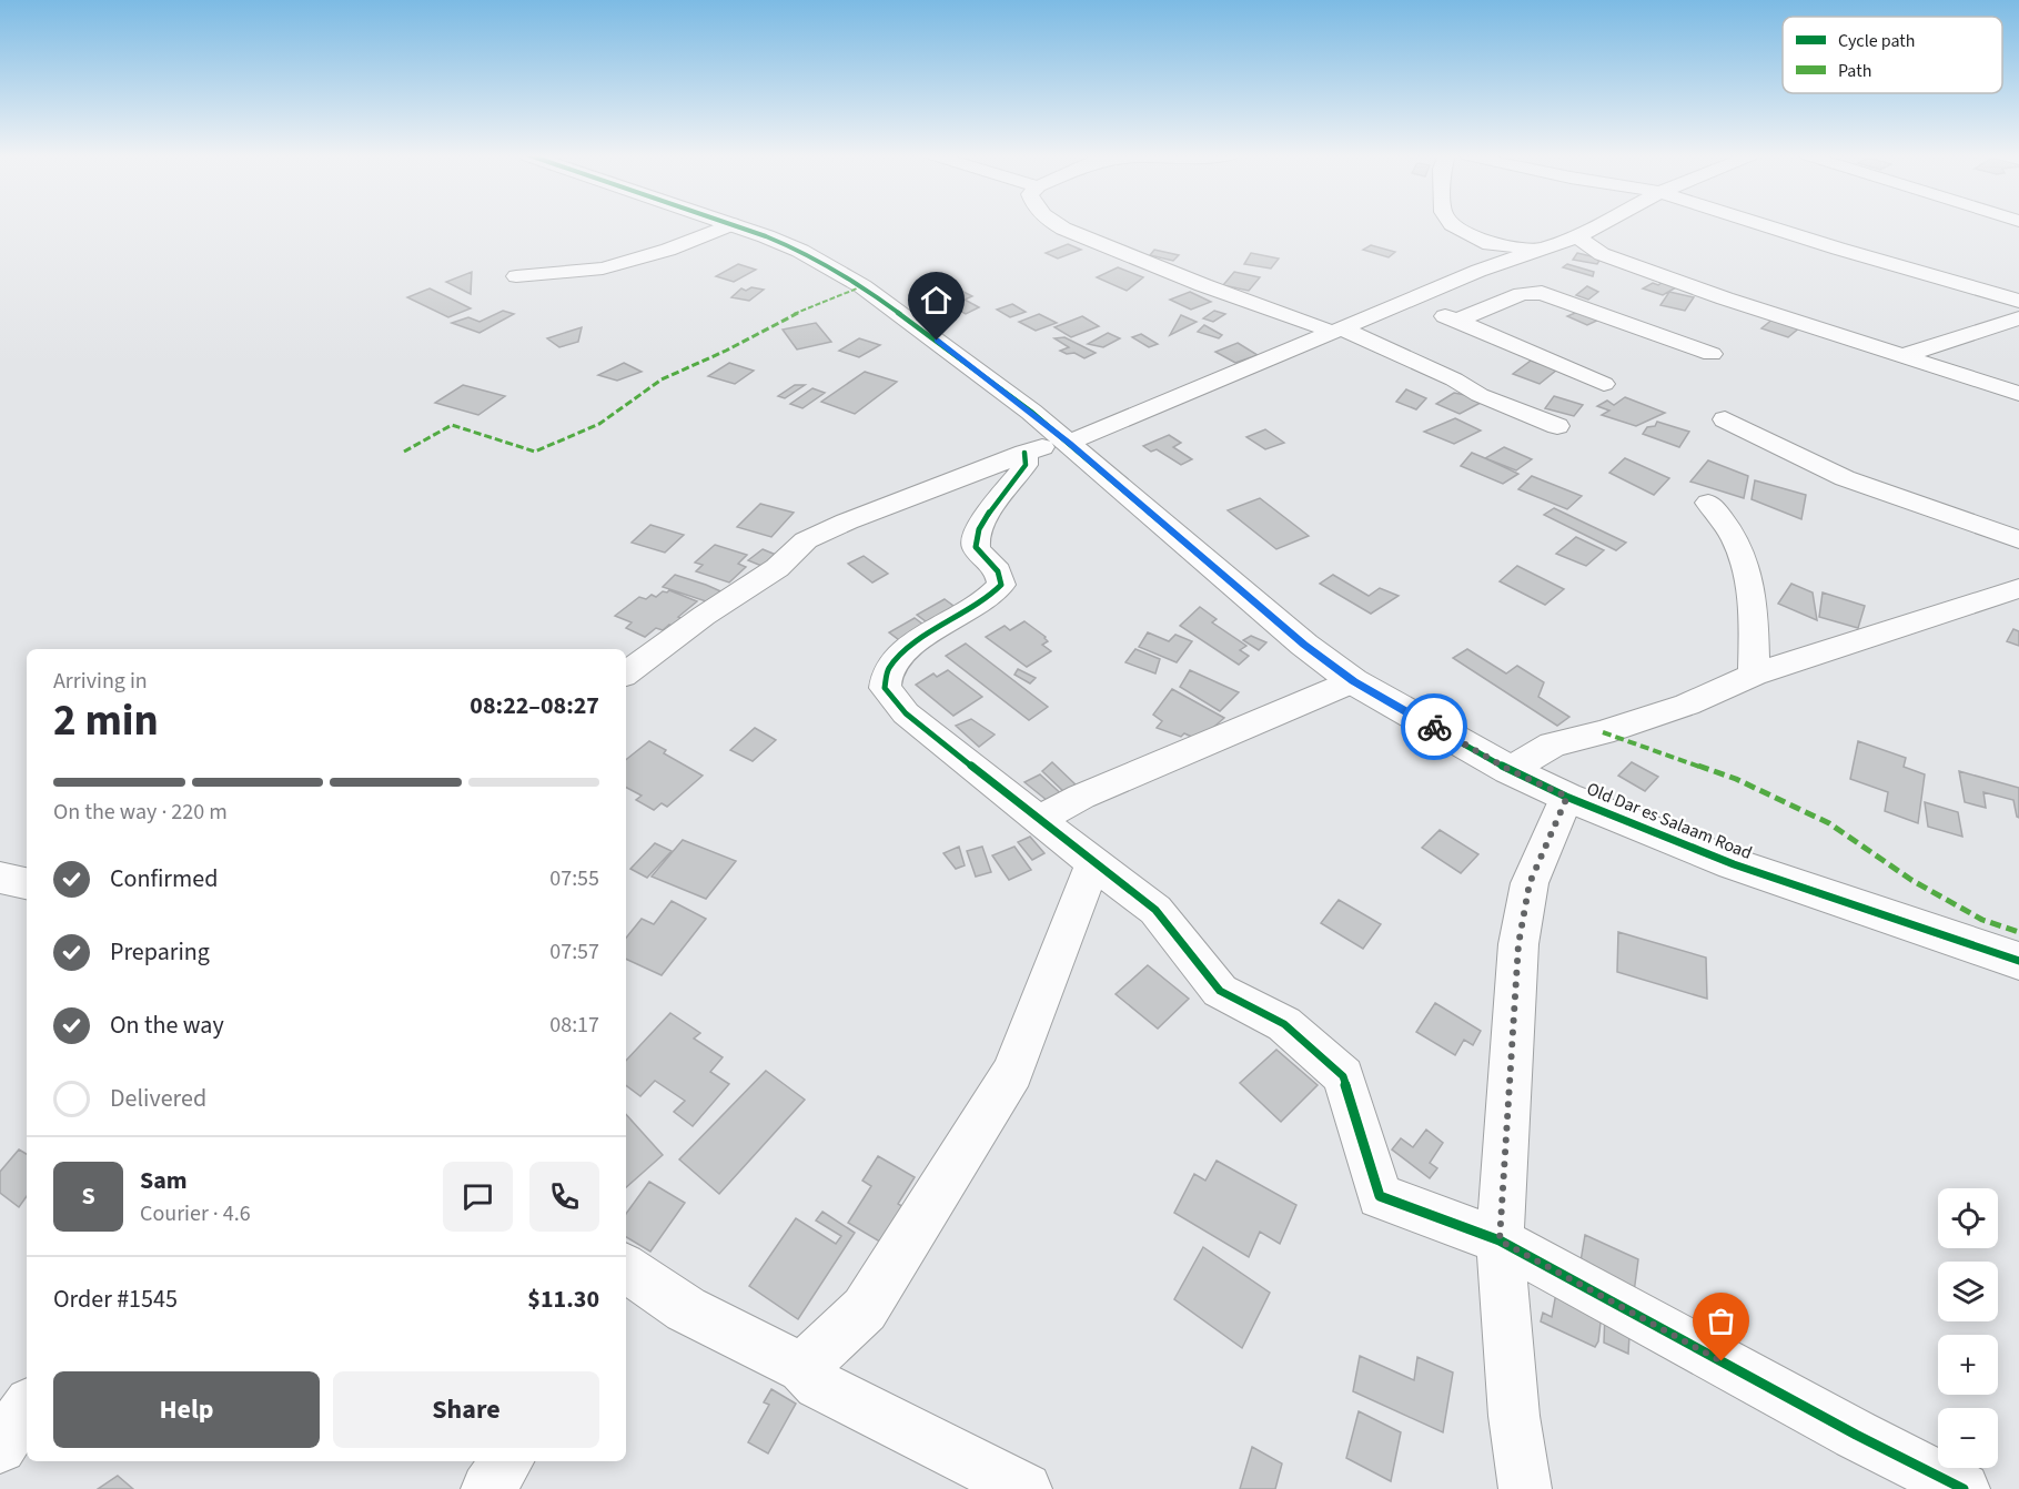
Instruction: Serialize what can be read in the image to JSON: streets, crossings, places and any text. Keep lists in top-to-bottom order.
{
  "streets": {
    "street": ["Old Dar es Salaam Road"]
  },
  "legend": ["Cycle path", "Path"],
  "page": {
    "heading": ["2 min", "Arriving in", "08:22–08:27"],
    "panel": [
      "Sam",
      "Courier · 4.6",
      "Order #1545",
      "$11.30"
    ],
    "bar": "On the way · 220 m",
    "list": [
      ["Confirmed", "07:55"],
      ["Preparing", "07:57"],
      ["On the way", "08:17"],
      "Delivered"
    ],
    "round": "S",
    "map_buttons": ["+", "−"],
    "buttons": ["Help", "Share"]
  }
}
